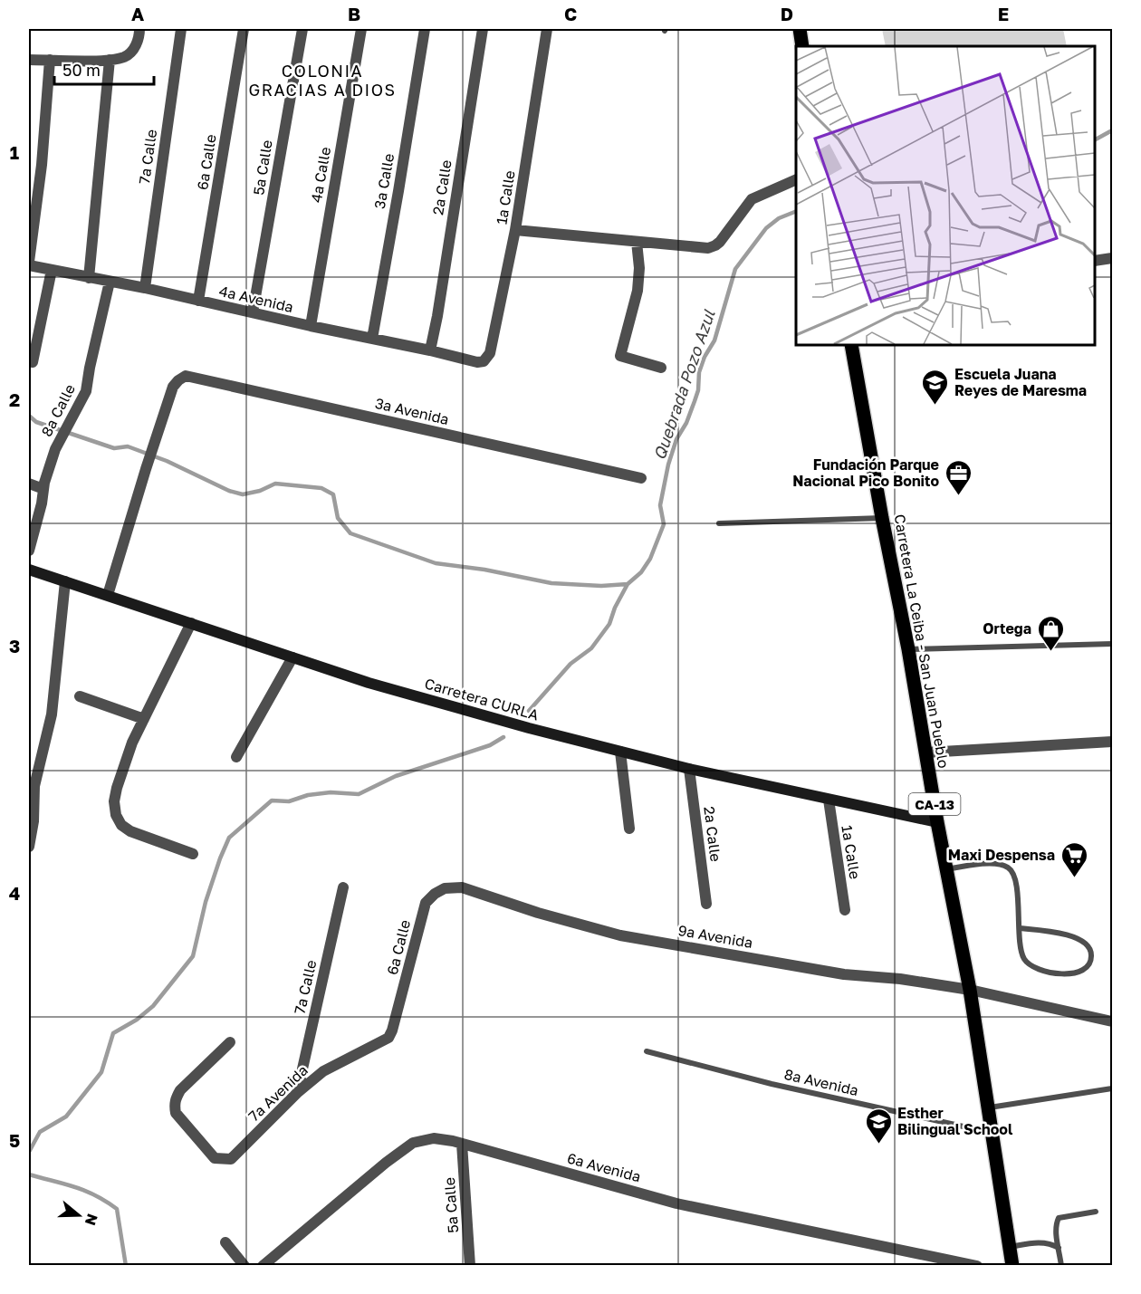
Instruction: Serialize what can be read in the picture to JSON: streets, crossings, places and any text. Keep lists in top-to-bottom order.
{
  "streets": {
    "main road": ["Carretera La Ceiba - San Juan Pueblo", "Carretera CURLA", "CA-13"],
    "street": [
      "7ª Calle",
      "6ª Calle",
      "5ª Calle",
      "4ª Calle",
      "3ª Calle",
      "2ª Calle",
      "1ª Calle",
      "4ª Avenida",
      "8ª Calle",
      "3a Avenida",
      "2a Calle",
      "1a Calle",
      "9a Avenida",
      "6a Calle",
      "7a Calle",
      "7a Avenida",
      "6a Avenida",
      "5a Calle"
    ],
    "lane": ["8a Avenida"]
  },
  "crossings": [
    ["7ª Calle", "4ª Avenida"],
    ["6ª Calle", "4ª Avenida"],
    ["5ª Calle", "4ª Avenida"],
    ["4ª Calle", "4ª Avenida"],
    ["3ª Calle", "4ª Avenida"],
    ["2ª Calle", "4ª Avenida"],
    ["1ª Calle", "4ª Avenida"],
    ["4ª Avenida", "8ª Calle"],
    ["3a Avenida", "Carretera CURLA"],
    ["Carretera La Ceiba - San Juan Pueblo", "Carretera CURLA"],
    ["Carretera La Ceiba - San Juan Pueblo", "9a Avenida"],
    ["Carretera La Ceiba - San Juan Pueblo", "8a Avenida"],
    ["Carretera CURLA", "2a Calle"],
    ["Carretera CURLA", "1a Calle"],
    ["9a Avenida", "6a Calle"],
    ["6a Calle", "7a Avenida"],
    ["7a Calle", "7a Avenida"],
    ["6a Avenida", "5a Calle"]
  ],
  "districts": ["COLONIA GRACIAS A DIOS"],
  "water": ["Quebrada Pozo Azul"],
  "places": {
    "school or university": ["Escuela Juana Reyes de Maresma", "Esther Bilingual School"],
    "office": ["Fundación Parque Nacional Pico Bonito"],
    "shop": ["Ortega"],
    "supermarket": ["Maxi Despensa"]
  },
  "scale_bar": "50 m",
  "north": "right",
  "grid": {
    "columns": [
      "A",
      "B",
      "C",
      "D",
      "E"
    ],
    "rows": [
      "1",
      "2",
      "3",
      "4",
      "5"
    ]
  }
}
